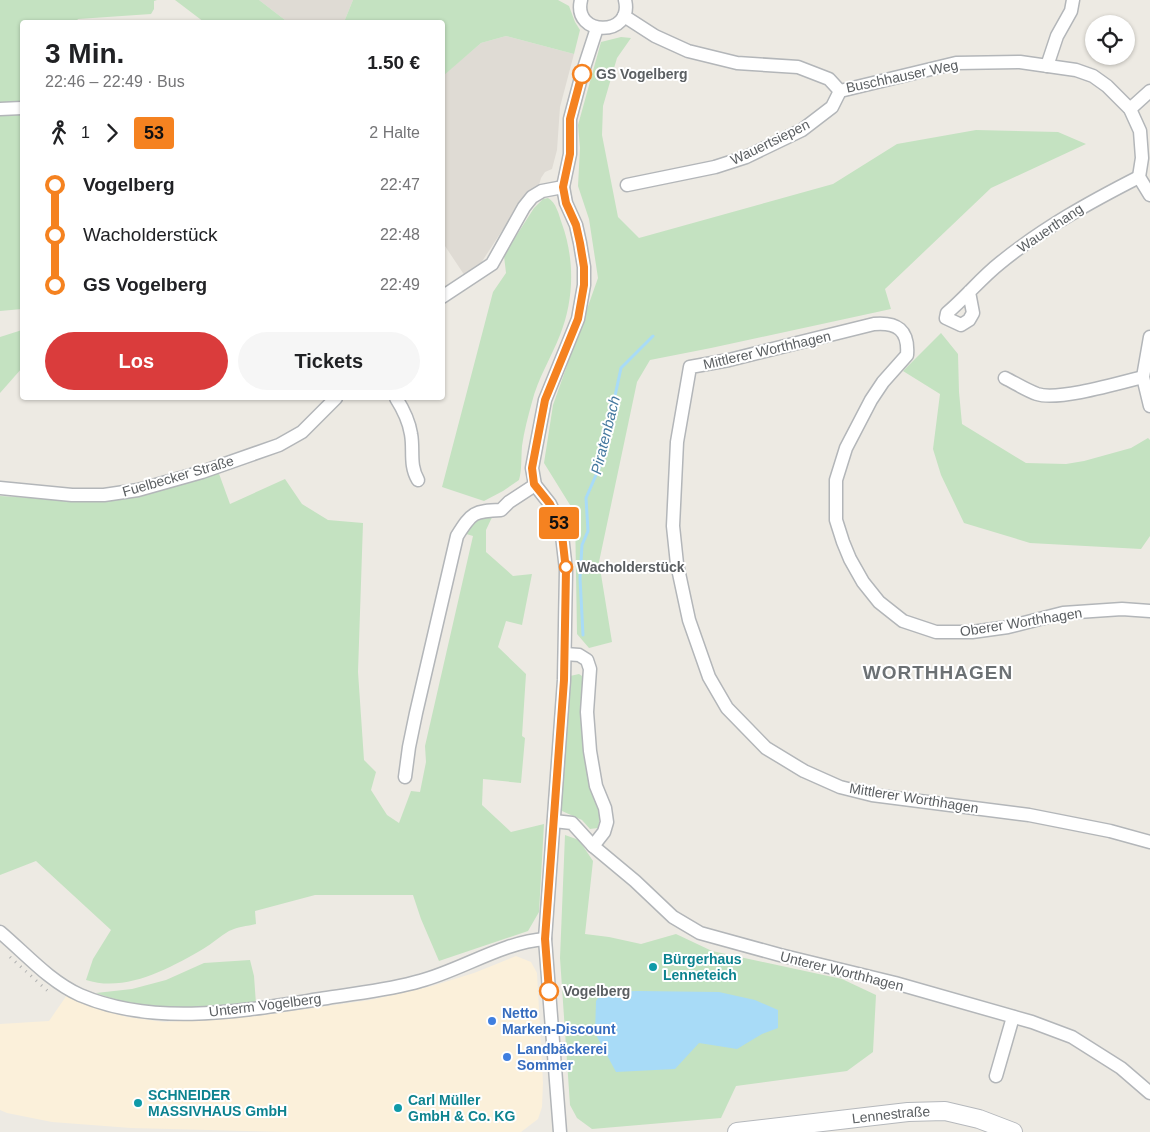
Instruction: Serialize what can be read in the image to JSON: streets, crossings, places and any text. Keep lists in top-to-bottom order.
{
  "streets": {
    "main road": ["Lennestraße"],
    "street": [
      "Buschhauser Weg",
      "Wauertsiepen",
      "Wauerthang",
      "Mittlerer Worthhagen",
      "Fuelbecker Straße",
      "Oberer Worthhagen",
      "Unterer Worthhagen",
      "Unterm Vogelberg"
    ]
  },
  "crossings": [
    ["Buschhauser Weg", "Wauertsiepen"],
    ["Buschhauser Weg", "Wauerthang"],
    ["Mittlerer Worthhagen", "Oberer Worthhagen"]
  ],
  "districts": ["WORTHHAGEN"],
  "water": ["Piratenbach"],
  "places": [
    "GS Vogelberg",
    "Wacholderstück",
    "Bürgerhaus Lenneteich",
    "Vogelberg",
    "Netto Marken-Discount",
    "Landbäckerei Sommer",
    "SCHNEIDER MASSIVHAUS GmbH",
    "Carl Müller GmbH & Co. KG"
  ],
  "lines": ["bus line 53"],
  "page": {
    "on_map": "53",
    "heading": ["3 Min.", "22:46 – 22:49 · Bus", "1.50 €"],
    "legs": ["1", "53", "2 Halte"],
    "list": [
      {
        "name": "Vogelberg",
        "value": "22:47"
      },
      {
        "name": "Wacholderstück",
        "value": "22:48"
      },
      {
        "name": "GS Vogelberg",
        "value": "22:49"
      }
    ],
    "buttons": ["Los", "Tickets"]
  }
}
